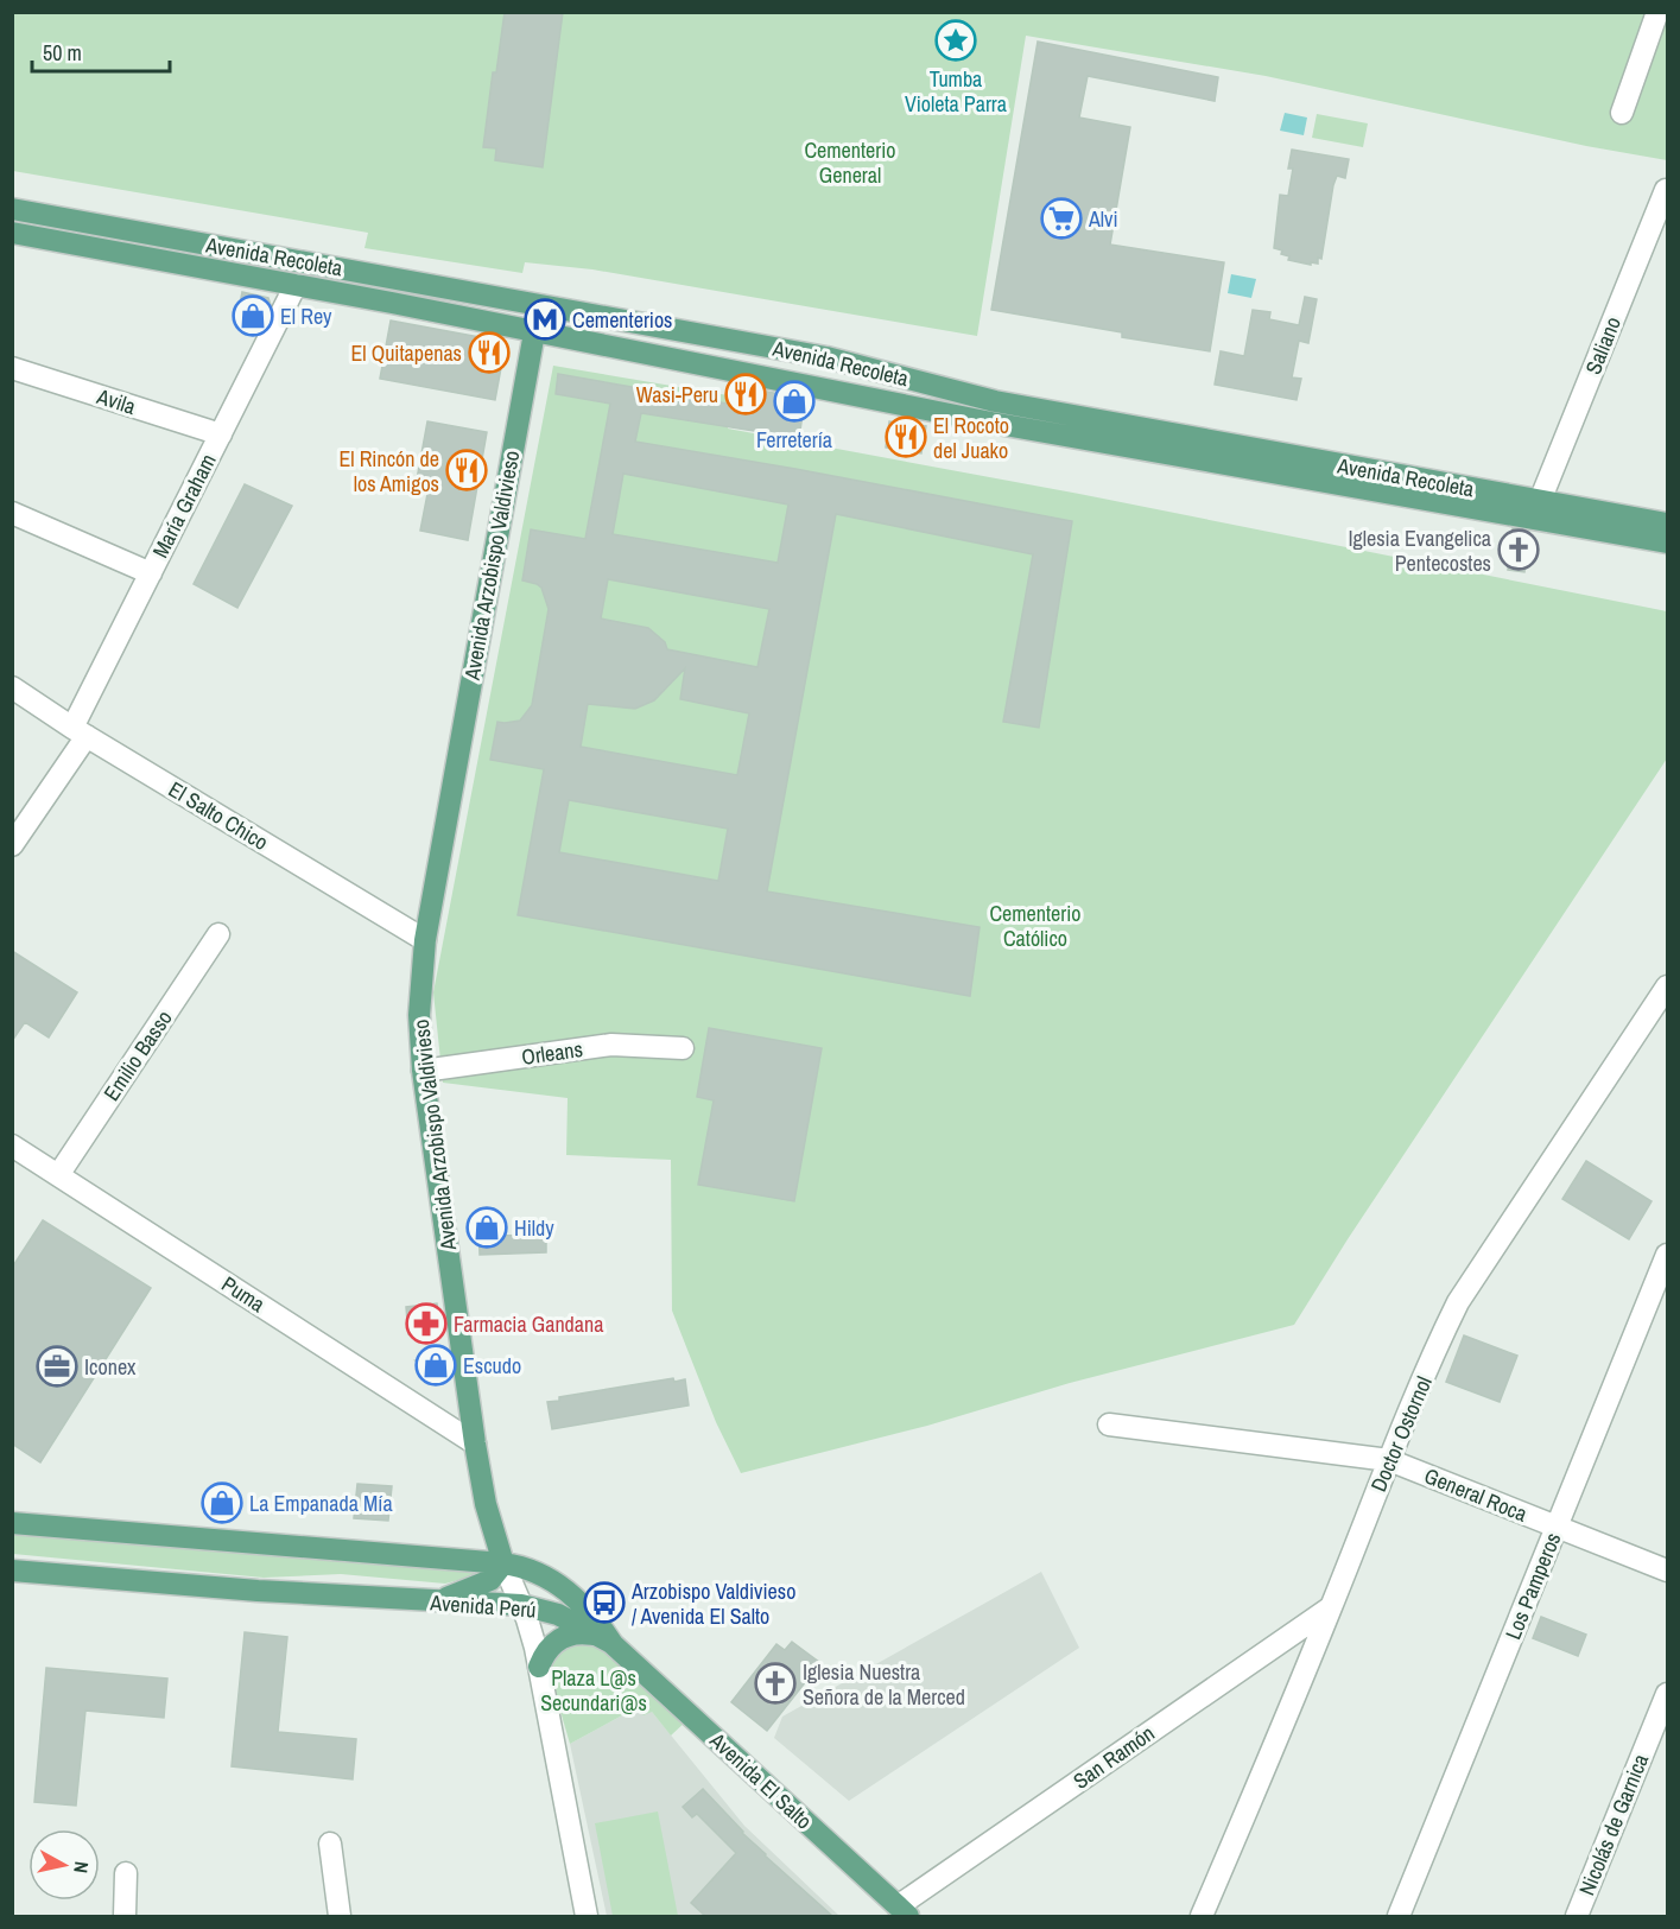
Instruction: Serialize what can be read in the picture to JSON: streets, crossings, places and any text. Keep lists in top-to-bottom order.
{
  "streets": {
    "main road": [
      "Avenida Recoleta",
      "Avenida Arzobispo Valdivieso",
      "Avenida Perú",
      "Avenida El Salto"
    ],
    "street": [
      "Saliano",
      "Avila",
      "María Graham",
      "El Salto Chico",
      "Orleans",
      "Emilio Basso",
      "Puma",
      "Doctor Ostornol",
      "General Roca",
      "Los Pamperos",
      "San Ramón",
      "Nicolás de Garnica"
    ]
  },
  "crossings": [
    ["Avenida Recoleta", "Saliano"],
    ["Avenida Recoleta", "María Graham"],
    ["Avenida Recoleta", "Avenida Arzobispo Valdivieso"],
    ["Avila", "María Graham"],
    ["María Graham", "El Salto Chico"],
    ["Avenida Arzobispo Valdivieso", "El Salto Chico"],
    ["Avenida Arzobispo Valdivieso", "Orleans"],
    ["Avenida Arzobispo Valdivieso", "Puma"],
    ["Avenida Arzobispo Valdivieso", "Avenida Perú"],
    ["Emilio Basso", "Puma"],
    ["Doctor Ostornol", "General Roca"],
    ["Doctor Ostornol", "San Ramón"],
    ["General Roca", "Los Pamperos"],
    ["Avenida Perú", "Avenida El Salto"],
    ["San Ramón", "Avenida El Salto"]
  ],
  "parks": ["Cementerio General", "Cementerio Católico", "Plaza L@s Secundari@s"],
  "places": {
    "place": ["Tumba Violeta Parra"],
    "supermarket": ["Alvi"],
    "shop": [
      "El Rey",
      "Ferretería",
      "Hildy",
      "Escudo",
      "La Empanada Mía"
    ],
    "metro station": ["Cementerios"],
    "restaurant": [
      "El Quitapenas",
      "Wasi-Peru",
      "El Rocoto del Juako",
      "El Rincón de los Amigos"
    ],
    "church": ["Iglesia Evangelica Pentecostes", "Iglesia Nuestra Señora de la Merced"],
    "pharmacy": ["Farmacia Gandana"],
    "office": ["Iconex"],
    "bus stop": ["Arzobispo Valdivieso / Avenida El Salto"]
  },
  "scale_bar": "50 m",
  "north": "right"
}
